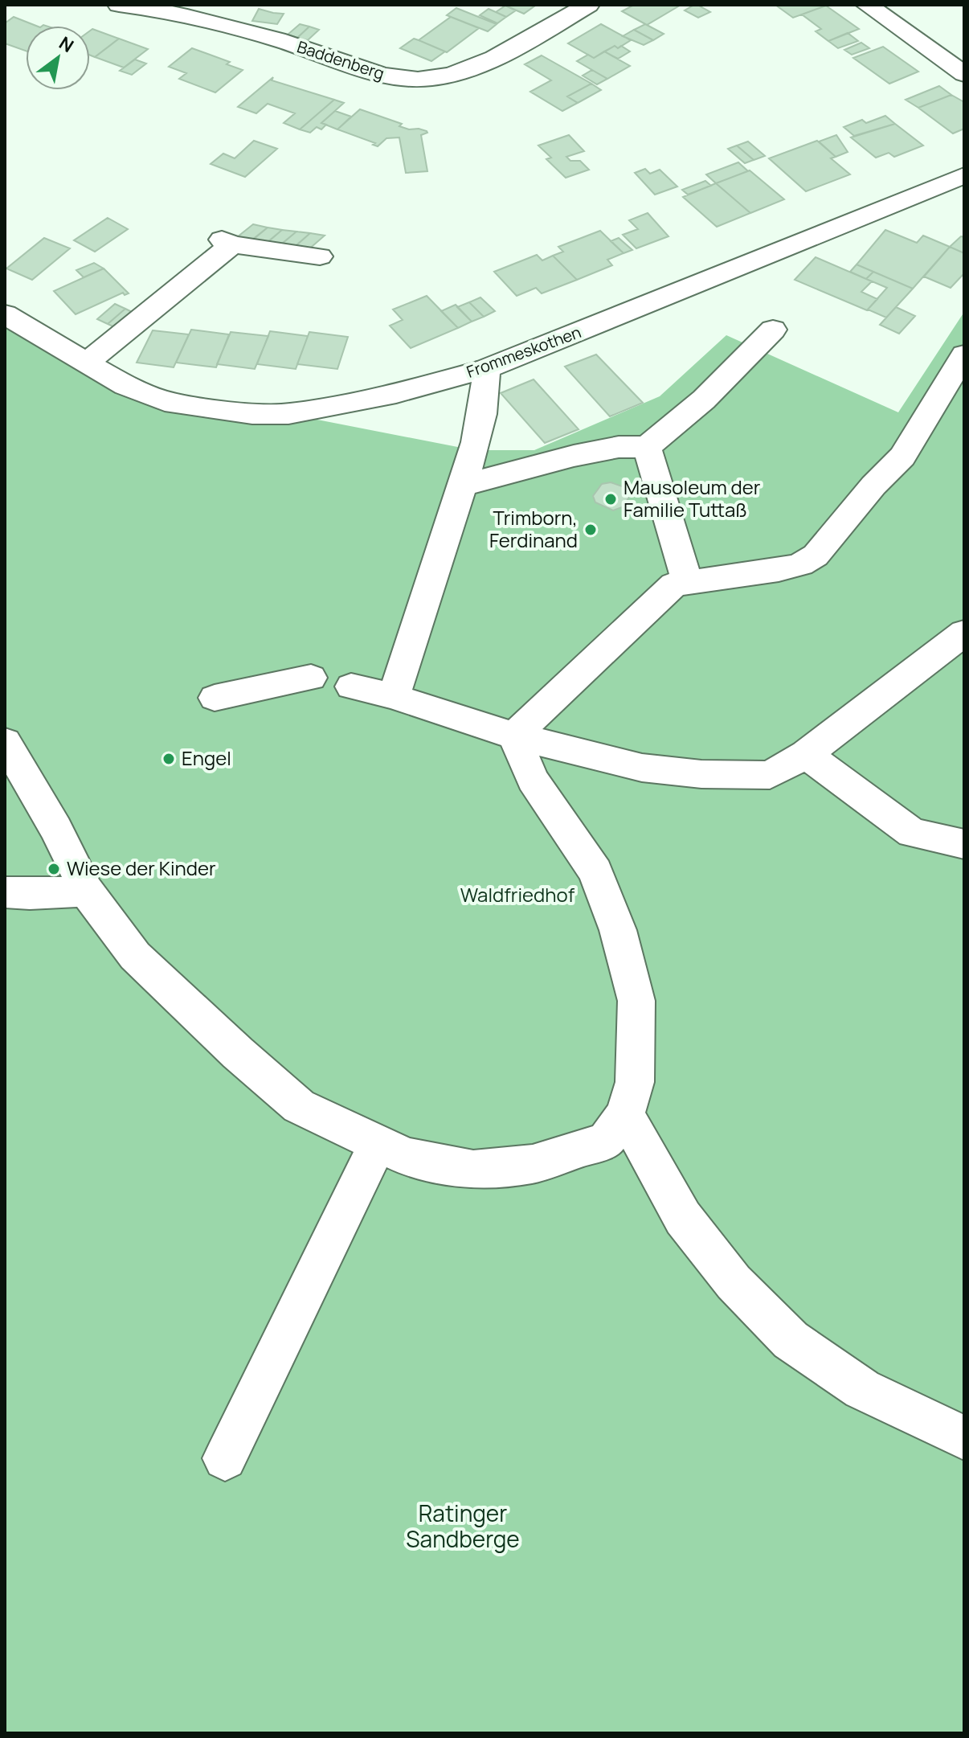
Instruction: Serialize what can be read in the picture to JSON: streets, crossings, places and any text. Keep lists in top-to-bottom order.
{
  "streets": {
    "street": ["Baddenberg", "Frommeskothen"]
  },
  "parks": ["Waldfriedhof", "Ratinger Sandberge"],
  "places": [
    "Mausoleum der Familie Tuttaß",
    "Trimborn, Ferdinand",
    "Engel",
    "Wiese der Kinder"
  ],
  "north": "top right"
}
